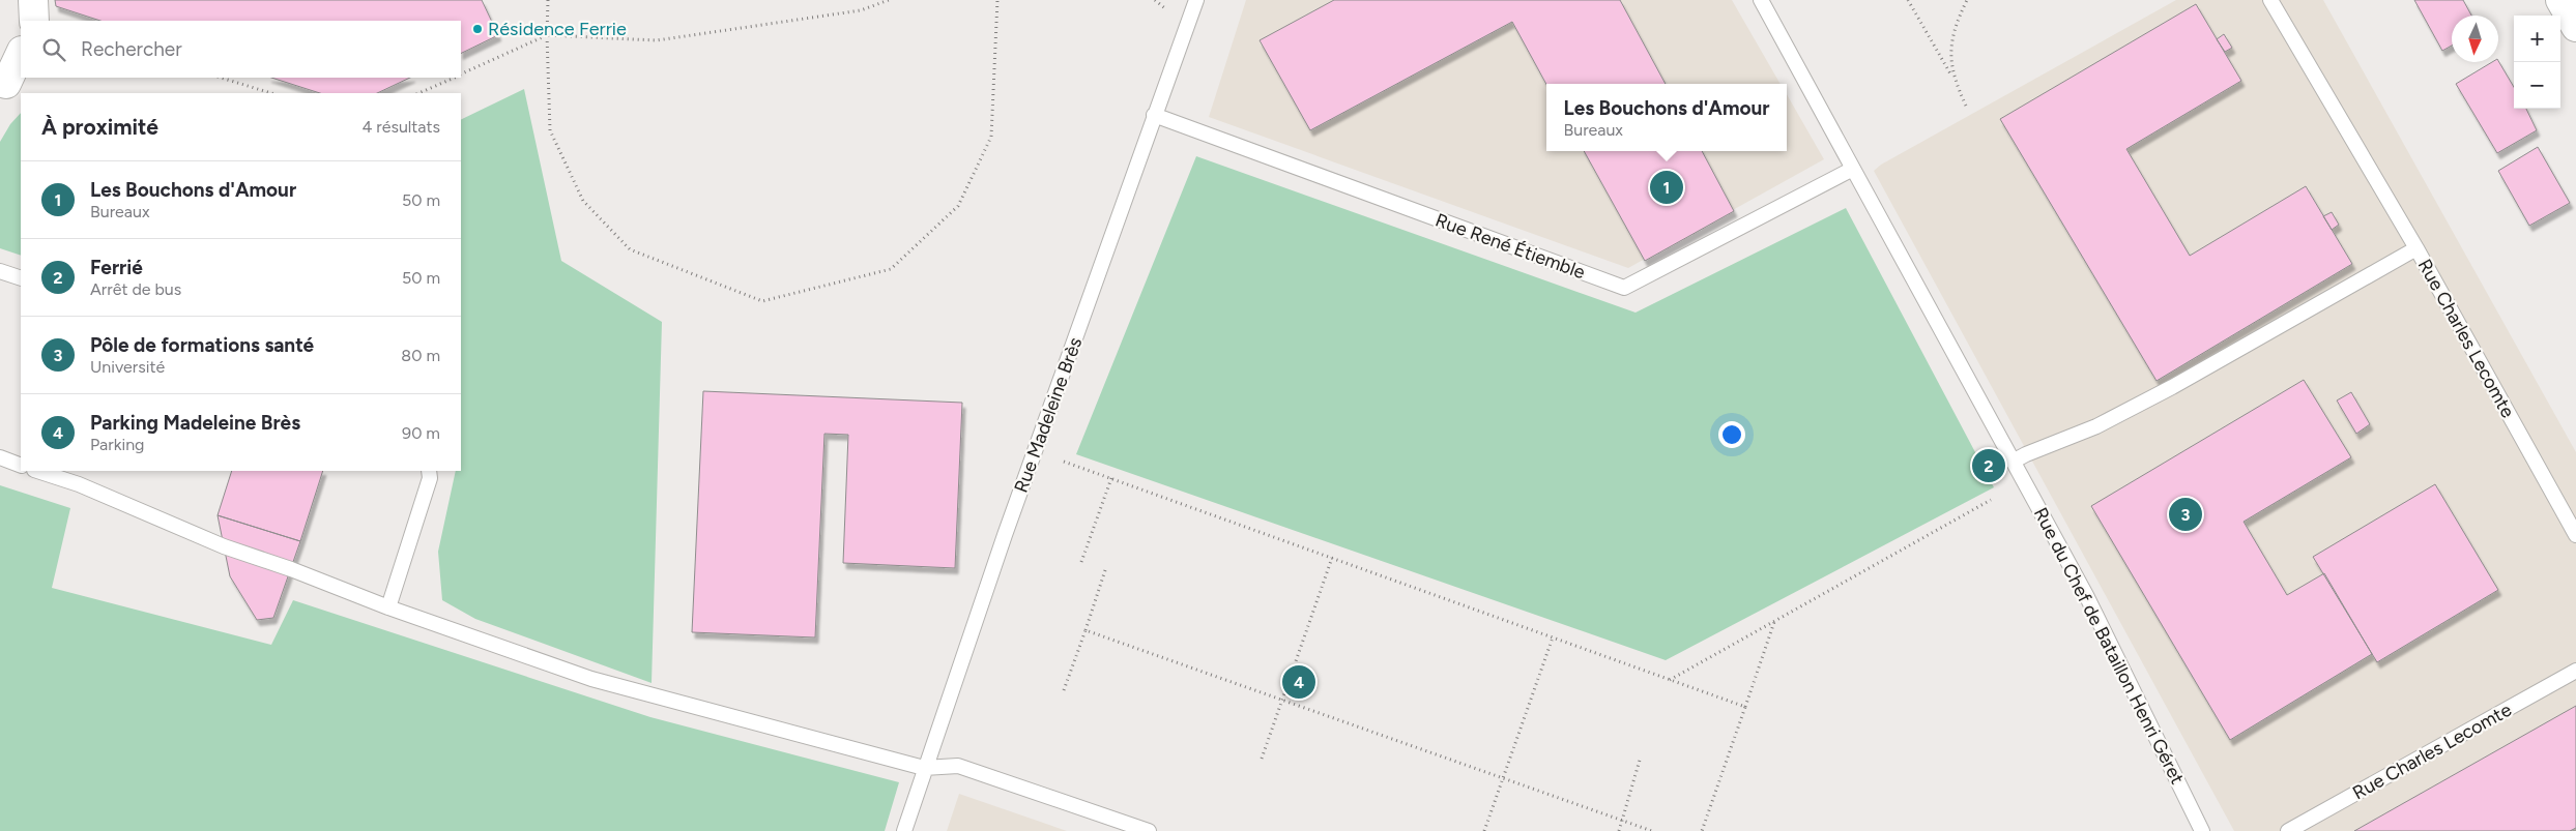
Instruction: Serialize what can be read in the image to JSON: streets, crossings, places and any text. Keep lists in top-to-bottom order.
{
  "streets": {
    "lane": [
      "Rue René Étiemble",
      "Rue Charles Lecomte",
      "Rue Madeleine Brès",
      "Rue du Chef de Bataillon Henri Géret"
    ]
  },
  "crossings": [
    ["Rue René Étiemble", "Rue Madeleine Brès"],
    ["Rue René Étiemble", "Rue du Chef de Bataillon Henri Géret"]
  ],
  "places": ["Résidence Ferrie"],
  "north": "bottom",
  "page": {
    "map_buttons": ["+", "−"],
    "search": "Rechercher",
    "popup": ["Les Bouchons d'Amour", "Bureaux"],
    "heading": ["À proximité", "4 résultats"],
    "list": [
      {
        "mark": "1",
        "name": "Les Bouchons d'Amour",
        "note": "Bureaux",
        "value": "50 m"
      },
      {
        "mark": "2",
        "name": "Ferrié",
        "note": "Arrêt de bus",
        "value": "50 m"
      },
      {
        "mark": "3",
        "name": "Pôle de formations santé",
        "note": "Université",
        "value": "80 m"
      },
      {
        "mark": "4",
        "name": "Parking Madeleine Brès",
        "note": "Parking",
        "value": "90 m"
      }
    ],
    "pins": [
      "1",
      "2",
      "3",
      "4"
    ]
  }
}
